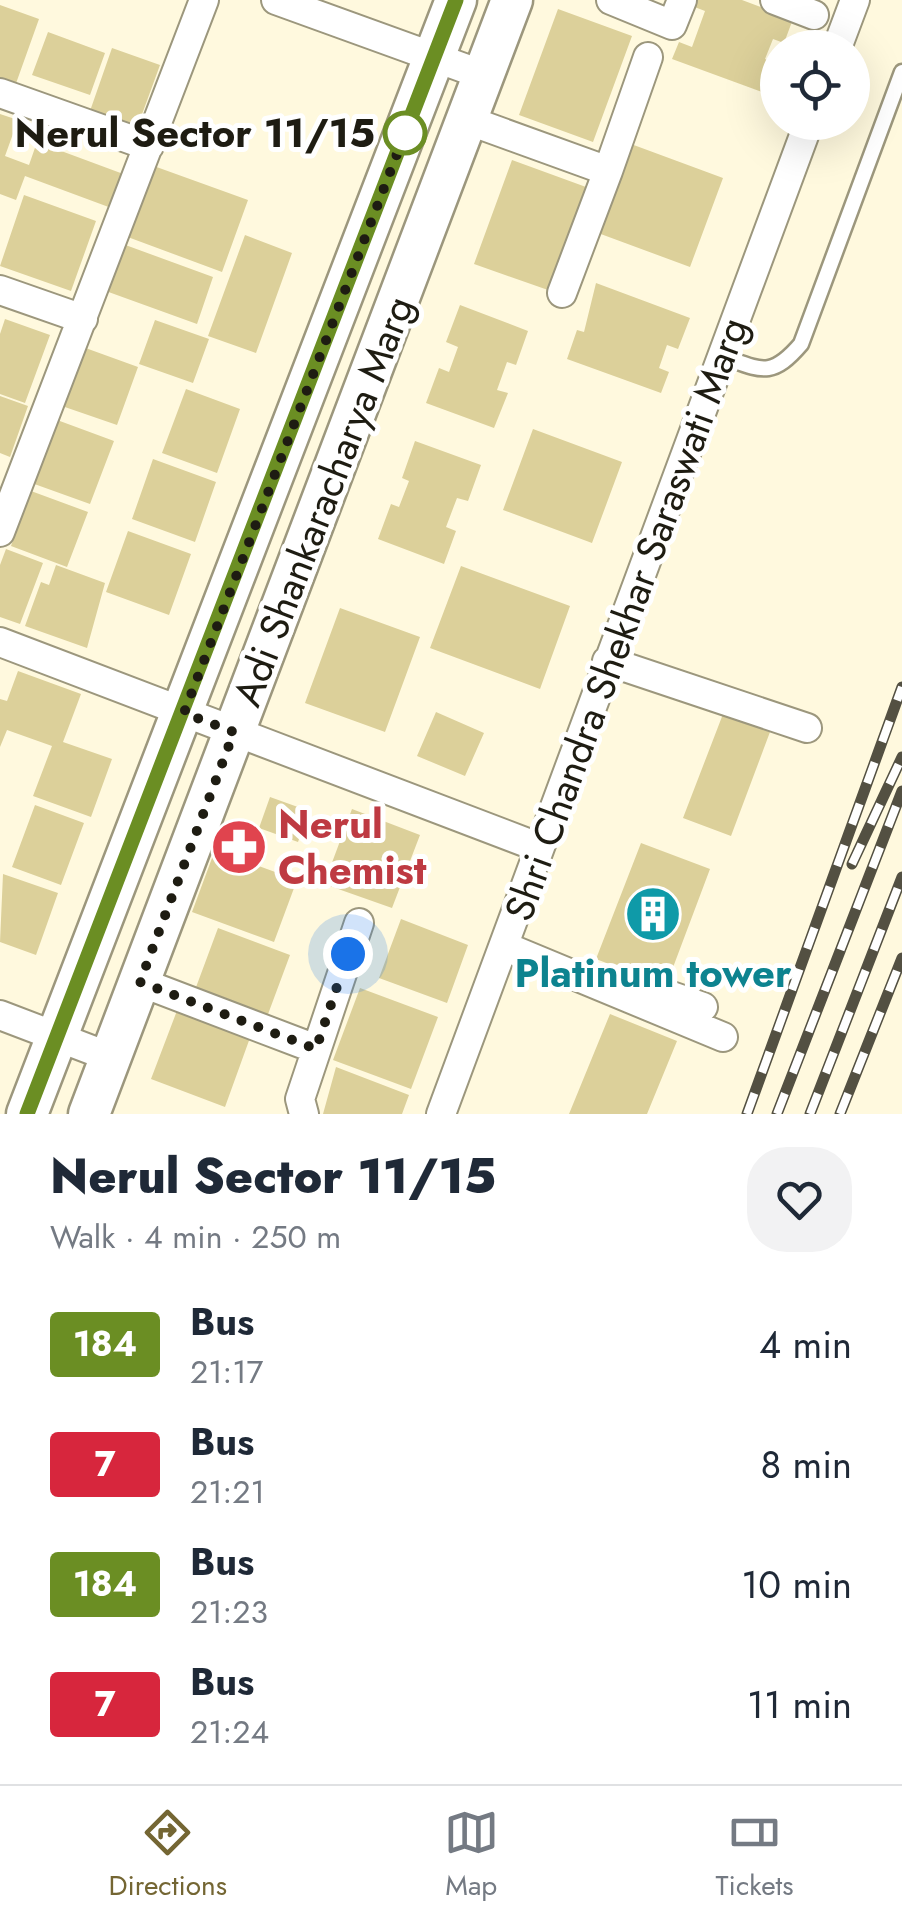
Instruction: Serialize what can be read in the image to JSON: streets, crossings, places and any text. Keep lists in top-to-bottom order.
{
  "streets": {
    "main road": ["Adi Shankaracharya Marg"],
    "street": ["Shri Chandra Shekhar Saraswati Marg"]
  },
  "places": {
    "other": ["Nerul Sector 11/15"],
    "pharmacy": ["Nerul Chemist"],
    "building": ["Platinum tower"]
  },
  "lines": ["bus line 184"],
  "page": {
    "heading": ["Nerul Sector 11/15", "Walk · 4 min · 250 m"],
    "list": [
      {
        "mark": "184",
        "name": "Bus",
        "note": "21:17",
        "value": "4 min"
      },
      {
        "mark": "7",
        "name": "Bus",
        "note": "21:21",
        "value": "8 min"
      },
      {
        "mark": "184",
        "name": "Bus",
        "note": "21:23",
        "value": "10 min"
      },
      {
        "mark": "7",
        "name": "Bus",
        "note": "21:24",
        "value": "11 min"
      }
    ],
    "tabs": ["Directions", "Map", "Tickets"]
  }
}
